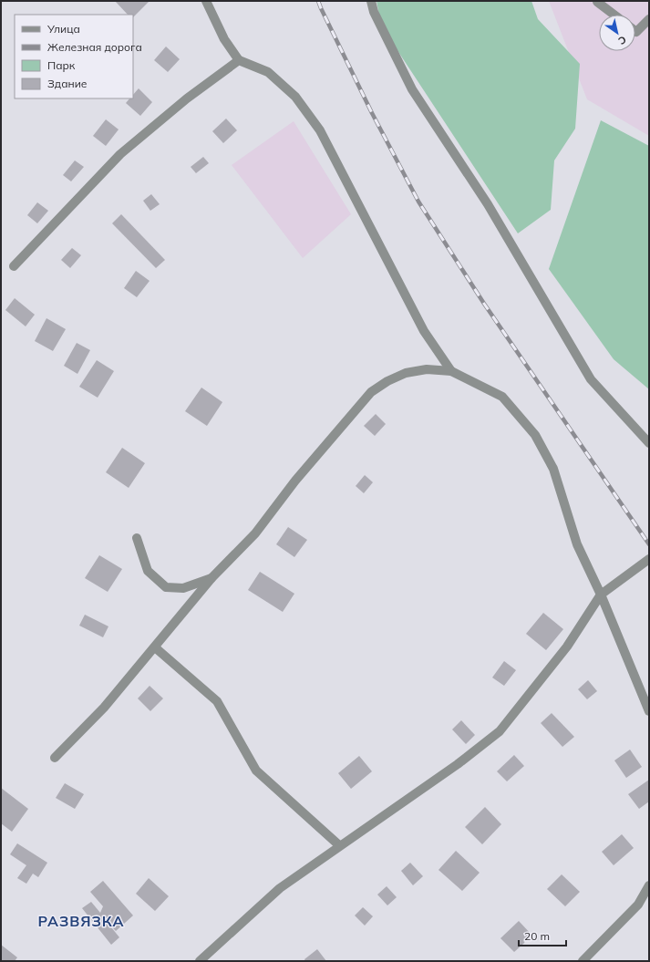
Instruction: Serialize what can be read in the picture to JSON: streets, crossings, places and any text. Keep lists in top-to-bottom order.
{
  "districts": ["РАЗВЯЗКА"],
  "legend": [
    "Улица",
    "Железная дорога",
    "Парк",
    "Здание"
  ],
  "scale_bar": "20 m",
  "north": "bottom right"
}
